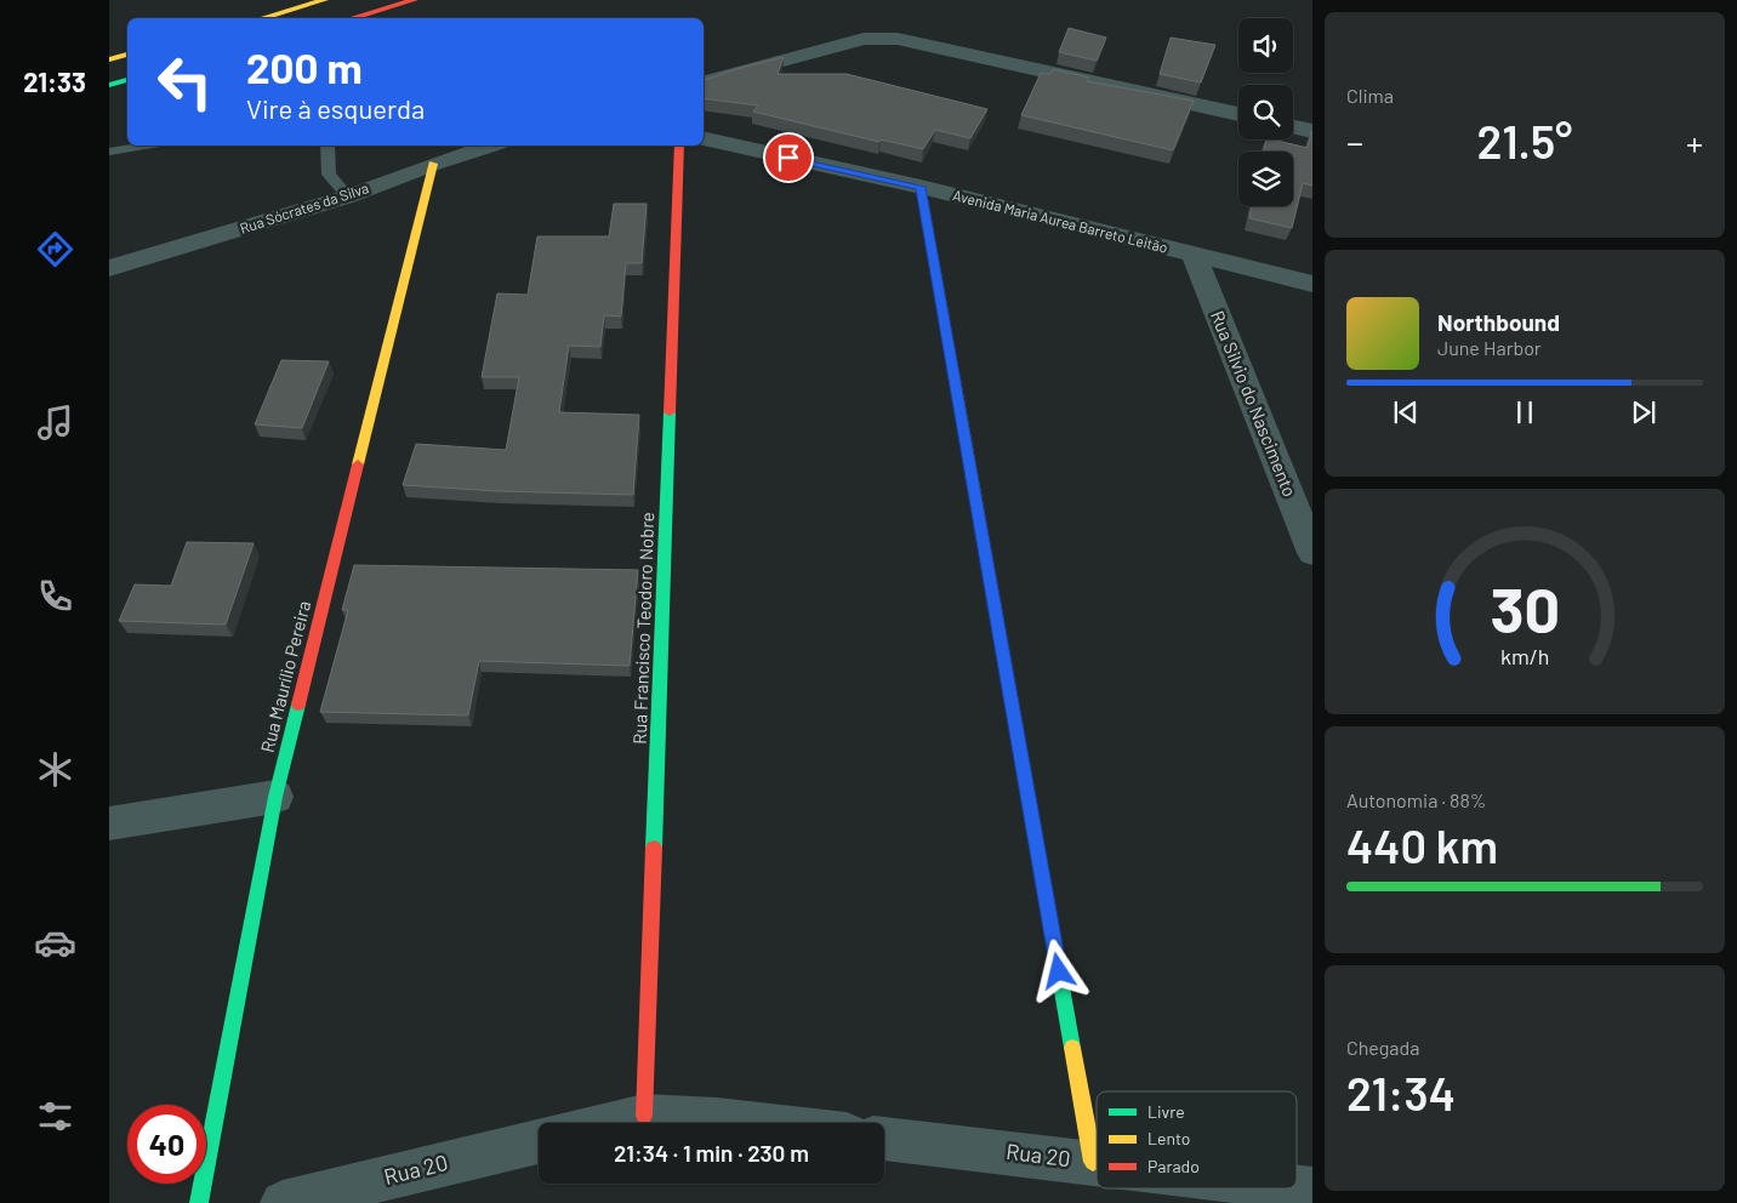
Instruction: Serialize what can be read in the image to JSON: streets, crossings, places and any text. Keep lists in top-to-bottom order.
{
  "streets": {
    "main road": ["Rua Francisco Teodoro Nobre", "Rua Maurílio Pereira"],
    "street": [
      "Rua Sócrates da Silva",
      "Avenida Maria Aurea Barreto Leitão",
      "Rua Silvio do Nascimento",
      "Rua 20"
    ]
  },
  "crossings": [
    ["Rua Sócrates da Silva", "Rua Maurílio Pereira"],
    ["Avenida Maria Aurea Barreto Leitão", "Rua Silvio do Nascimento"]
  ],
  "legend": ["Livre", "Lento", "Parado"],
  "page": {
    "tabs": "21:33",
    "tile": [
      "Clima",
      ["Autonomia · 88%", "440 km"],
      ["Chegada", "21:34"]
    ],
    "turn": ["200 m", "Vire à esquerda"],
    "heat": ["−", "21.5°", "+"],
    "song": ["Northbound", "June Harbor"],
    "limit": "40",
    "trip": "21:34 · 1 min · 230 m",
    "gauge": ["30", "km/h"]
  }
}
